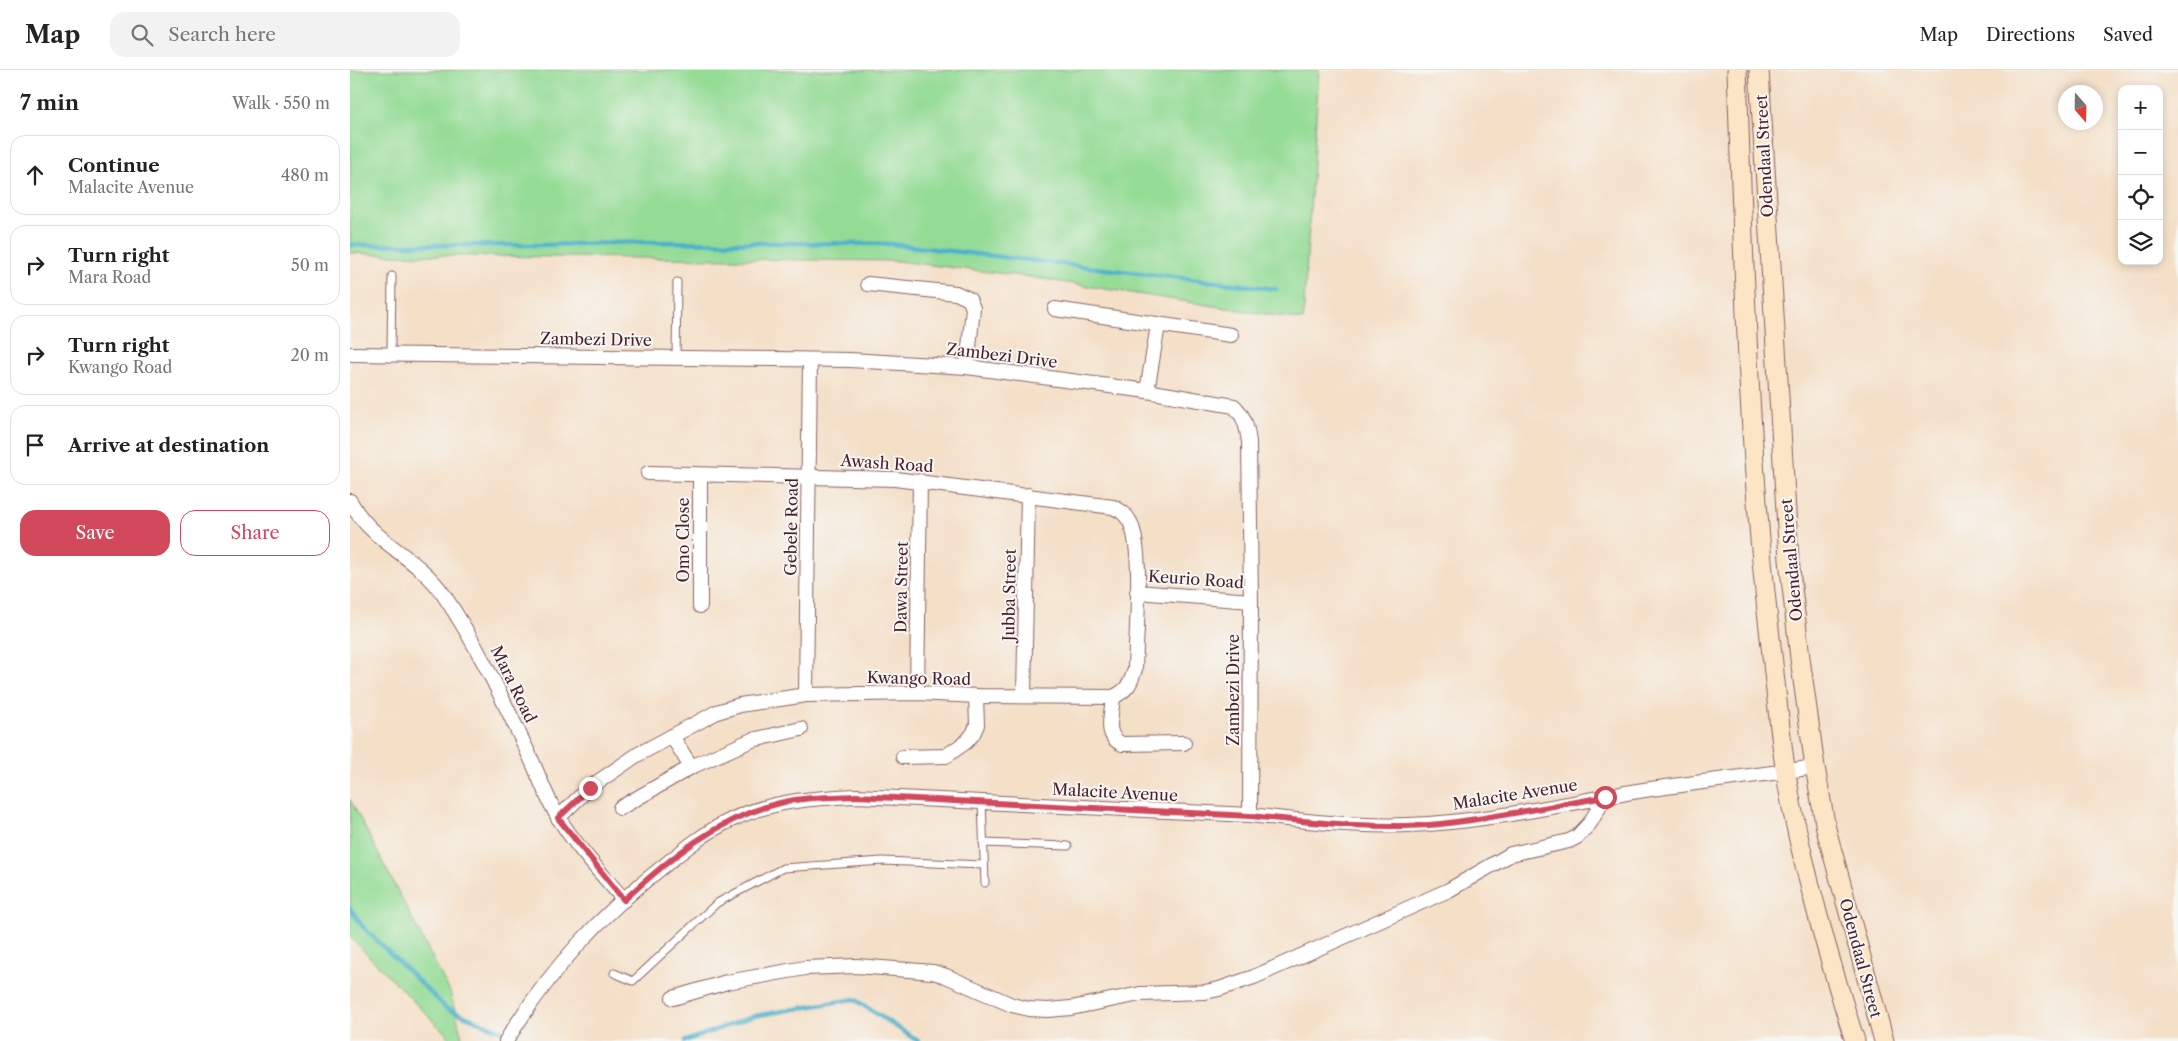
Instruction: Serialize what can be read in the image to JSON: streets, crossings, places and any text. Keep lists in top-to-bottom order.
{
  "streets": {
    "street": [
      "Odendaal Street",
      "Zambezi Drive",
      "Awash Road",
      "Gebele Road",
      "Omo Close",
      "Keurio Road",
      "Dawa Street",
      "Jubba Street",
      "Kwango Road",
      "Mara Road",
      "Malacite Avenue"
    ]
  },
  "crossings": [
    ["Odendaal Street", "Malacite Avenue"],
    ["Zambezi Drive", "Gebele Road"],
    ["Zambezi Drive", "Keurio Road"],
    ["Zambezi Drive", "Malacite Avenue"],
    ["Awash Road", "Gebele Road"],
    ["Awash Road", "Omo Close"],
    ["Awash Road", "Keurio Road"],
    ["Awash Road", "Dawa Street"],
    ["Awash Road", "Jubba Street"],
    ["Gebele Road", "Kwango Road"],
    ["Dawa Street", "Kwango Road"],
    ["Jubba Street", "Kwango Road"],
    ["Kwango Road", "Mara Road"],
    ["Mara Road", "Malacite Avenue"]
  ],
  "north": "bottom",
  "page": {
    "header": "Map",
    "search": "Search here",
    "nav": ["Map", "Directions", "Saved"],
    "heading": ["7 min", "Walk · 550 m"],
    "map_buttons": ["+", "−"],
    "list": [
      ["Continue", "Malacite Avenue", "480 m"],
      ["Turn right", "Mara Road", "50 m"],
      ["Turn right", "Kwango Road", "20 m"],
      "Arrive at destination"
    ],
    "buttons": ["Save", "Share"]
  }
}
